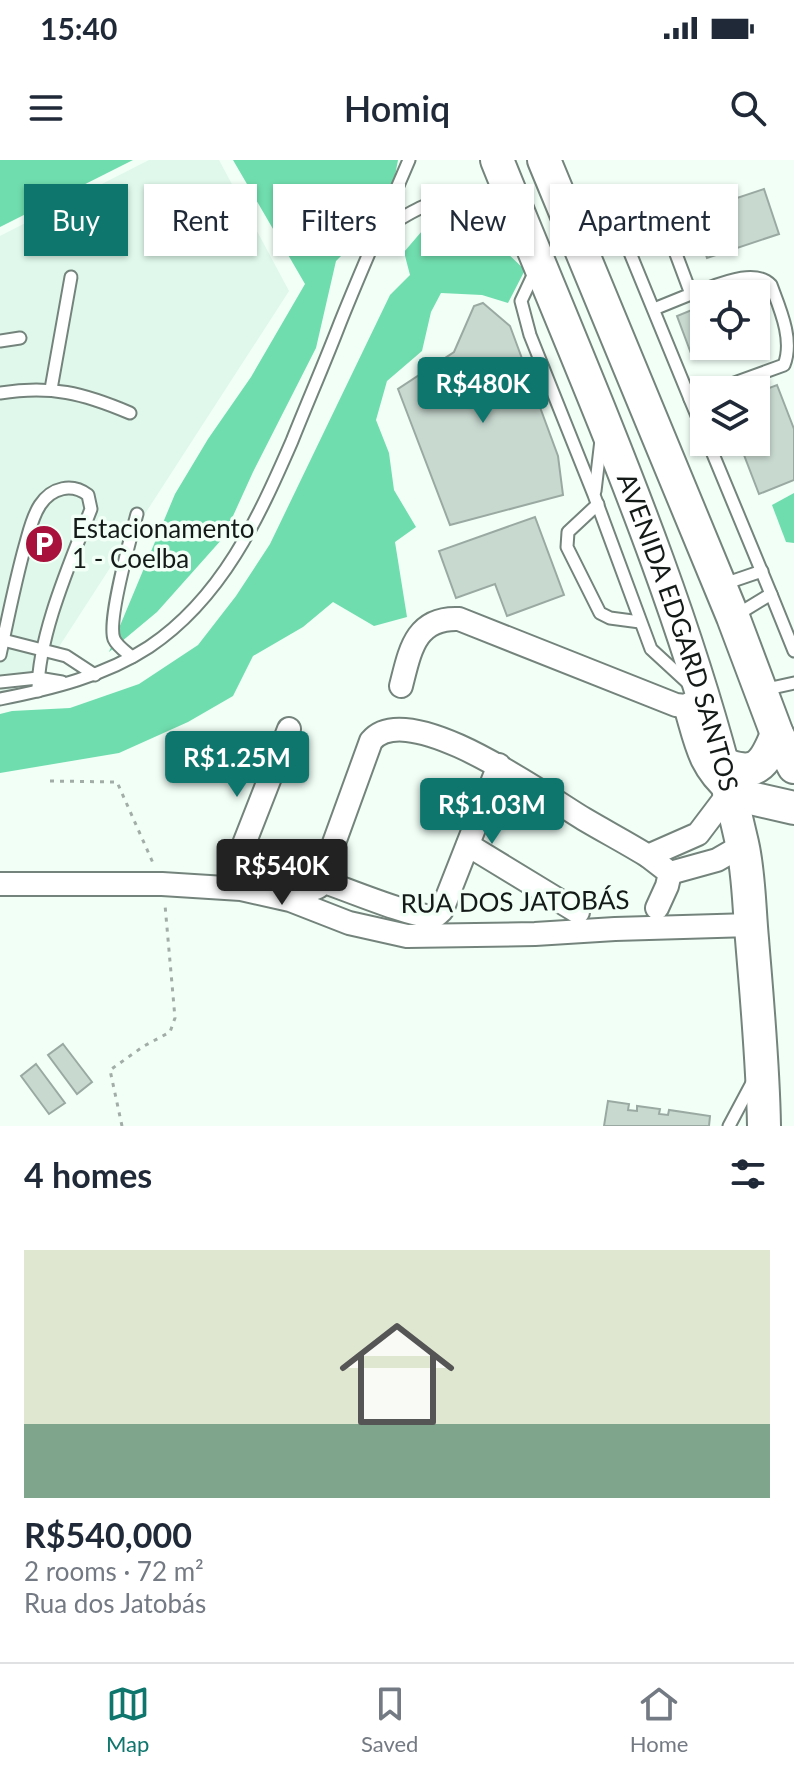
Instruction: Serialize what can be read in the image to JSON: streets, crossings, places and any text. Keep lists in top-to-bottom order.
{
  "streets": {
    "main road": ["AVENIDA EDGARD SANTOS"],
    "street": ["RUA DOS JATOBÁS"]
  },
  "crossings": [
    ["AVENIDA EDGARD SANTOS", "RUA DOS JATOBÁS"]
  ],
  "places": {
    "parking": ["Estacionamento 1 - Coelba"]
  },
  "page": {
    "status": "15:40",
    "header": "Homiq",
    "chip": [
      "Buy",
      "Rent",
      "Filters",
      "New",
      "Apartment"
    ],
    "price": [
      "R$480K",
      "R$1.25M",
      "R$1.03M",
      "R$540K"
    ],
    "heading": "4 homes",
    "list": [
      {
        "name": "R$540,000",
        "note": "2 rooms · 72 m² · Rua dos Jatobás"
      }
    ],
    "tabs": ["Map", "Saved", "Home"]
  }
}
